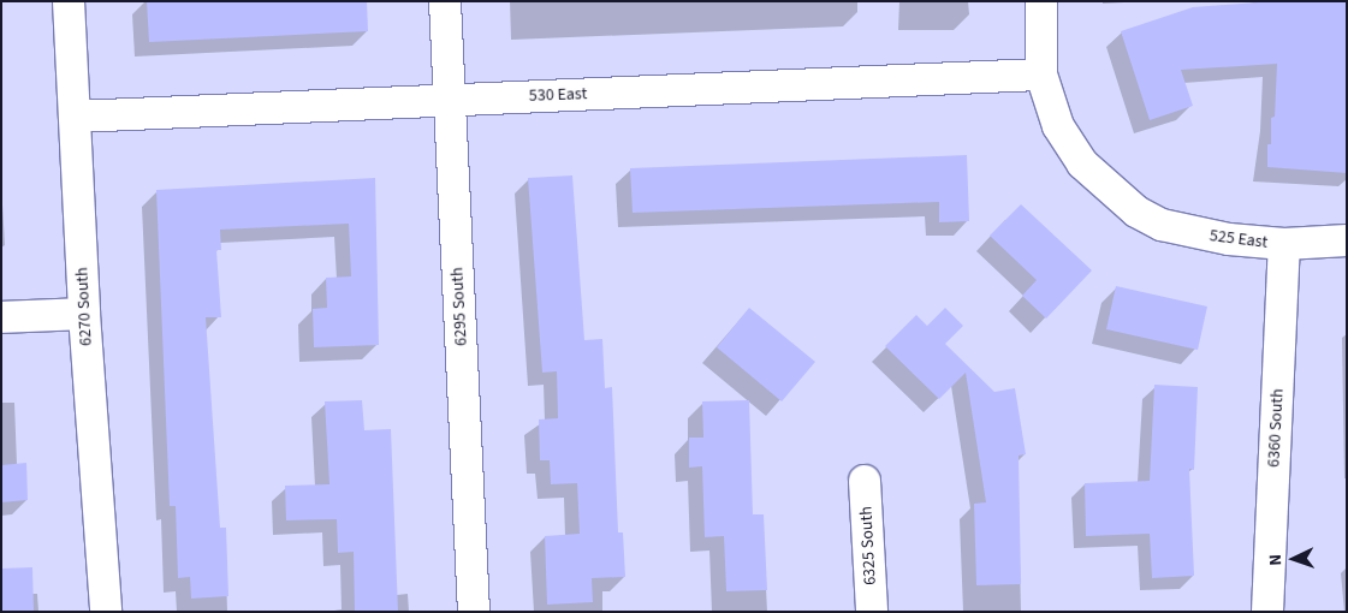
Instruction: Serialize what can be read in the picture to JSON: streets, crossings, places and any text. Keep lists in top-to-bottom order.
{
  "streets": {
    "street": [
      "530 East",
      "525 East",
      "6270 South",
      "6295 South",
      "6360 South",
      "6325 South"
    ]
  },
  "crossings": [
    ["530 East", "525 East"],
    ["530 East", "6270 South"],
    ["530 East", "6295 South"],
    ["525 East", "6360 South"]
  ],
  "north": "left"
}
